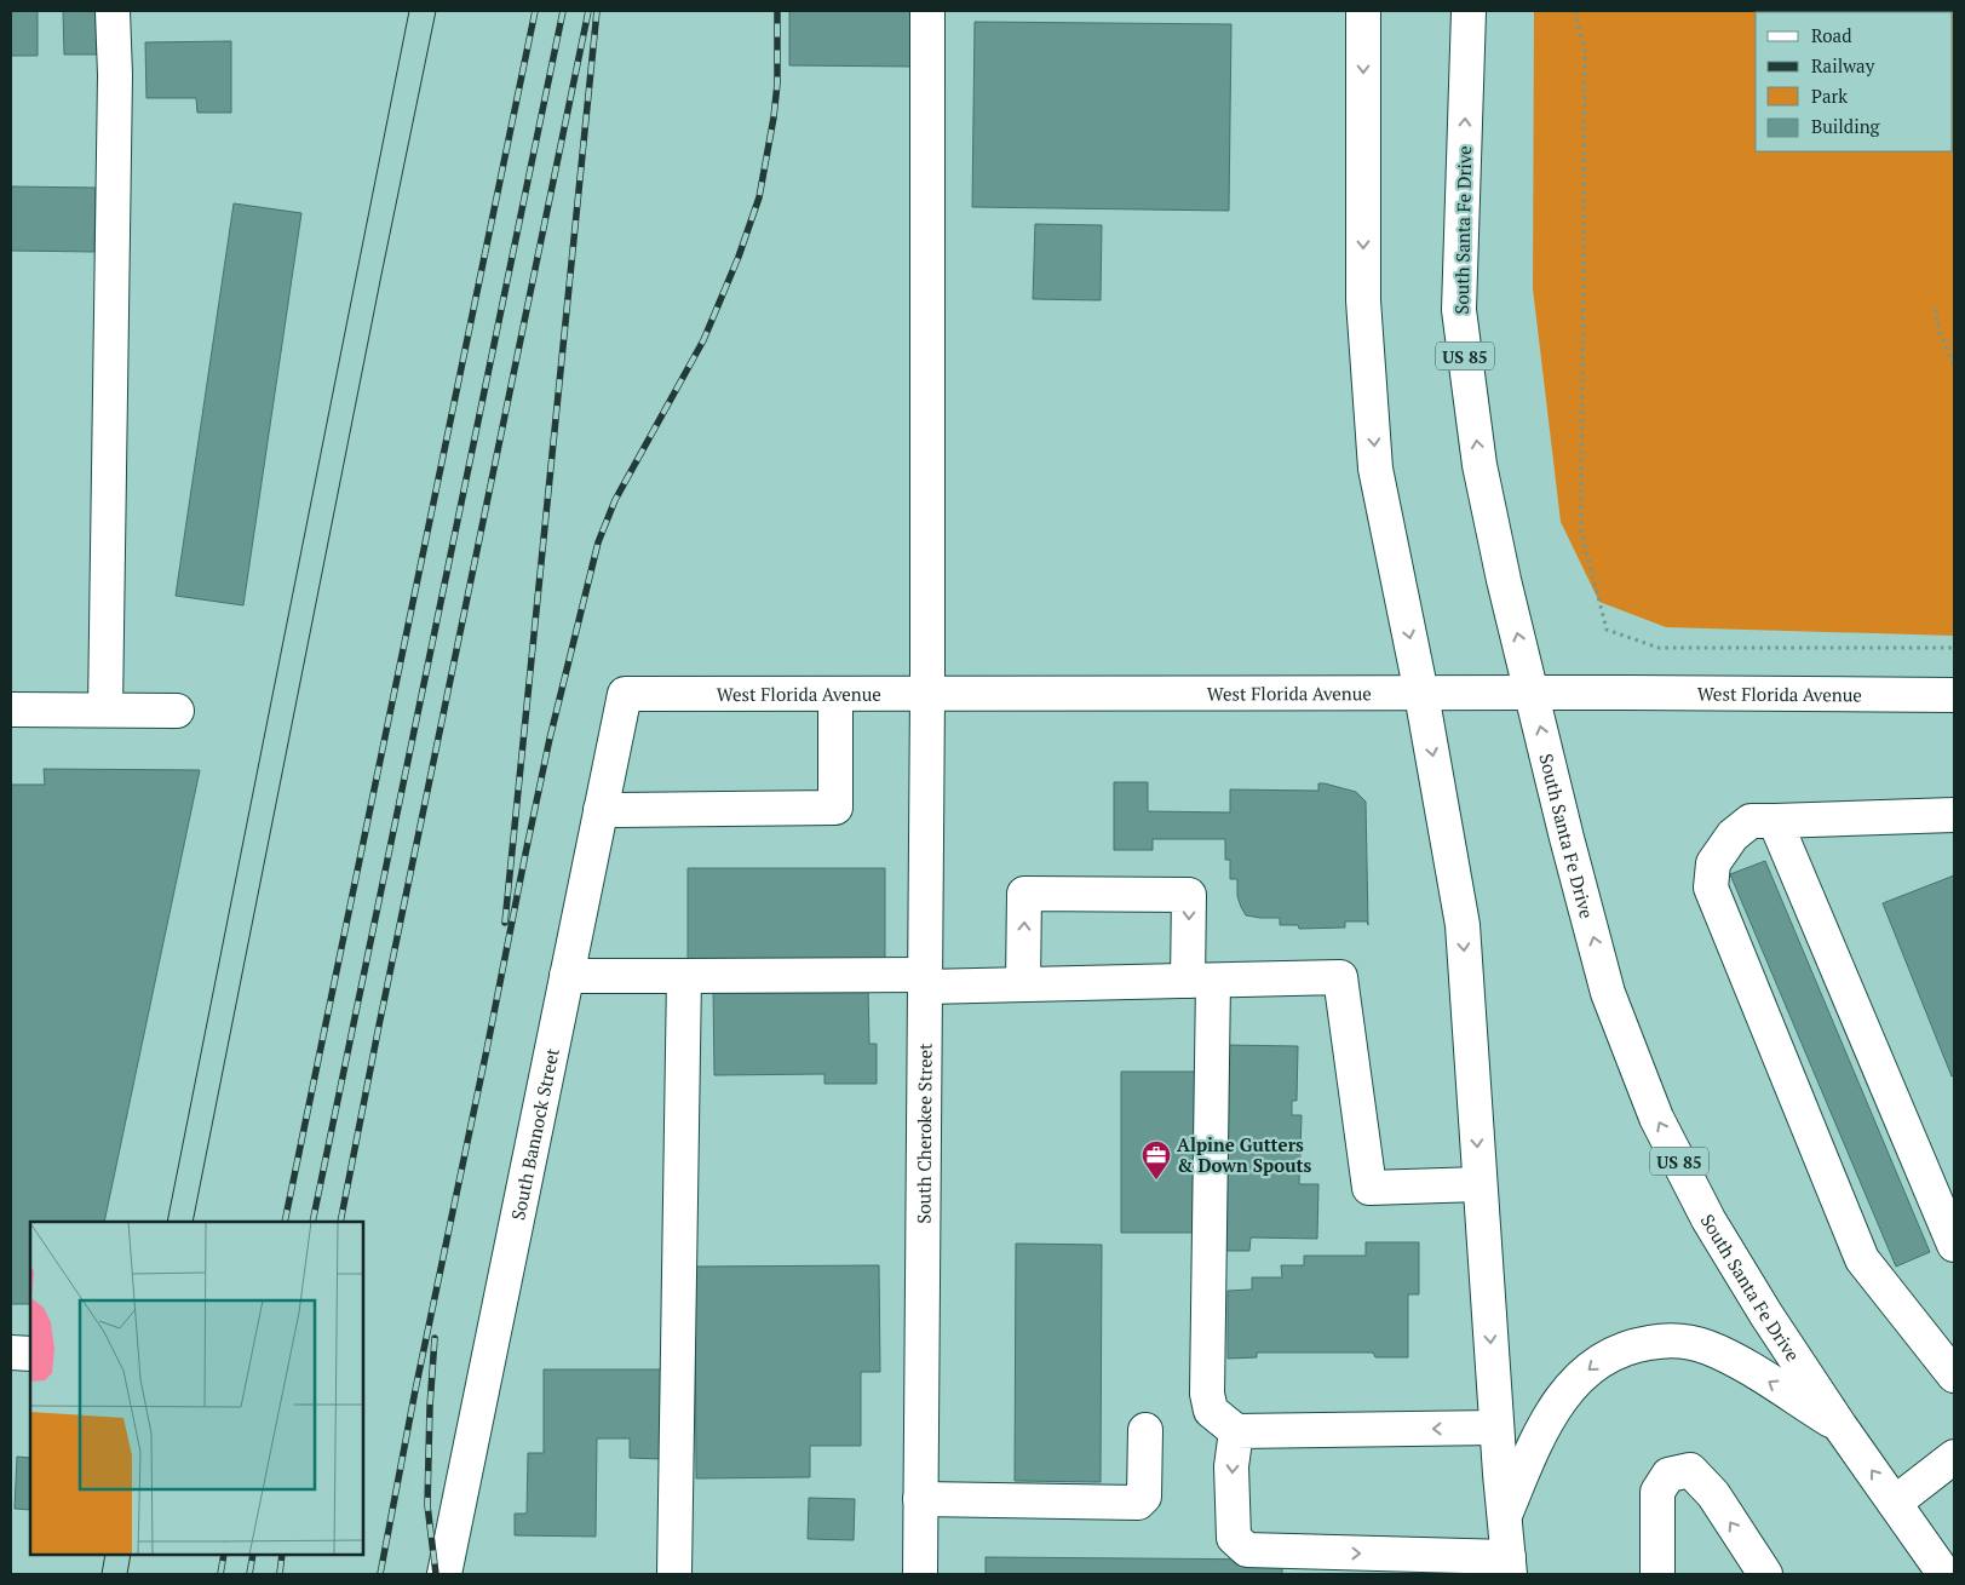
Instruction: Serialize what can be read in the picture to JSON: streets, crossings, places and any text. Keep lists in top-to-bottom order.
{
  "streets": {
    "main road": [
      "South Santa Fe Drive",
      "US 85",
      "West Florida Avenue",
      "South Bannock Street",
      "South Cherokee Street"
    ]
  },
  "crossings": [
    ["South Santa Fe Drive", "West Florida Avenue"],
    ["West Florida Avenue", "South Bannock Street"],
    ["West Florida Avenue", "South Cherokee Street"]
  ],
  "places": {
    "office": ["Alpine Gutters & Down Spouts"]
  },
  "legend": [
    "Road",
    "Railway",
    "Park",
    "Building"
  ]
}
